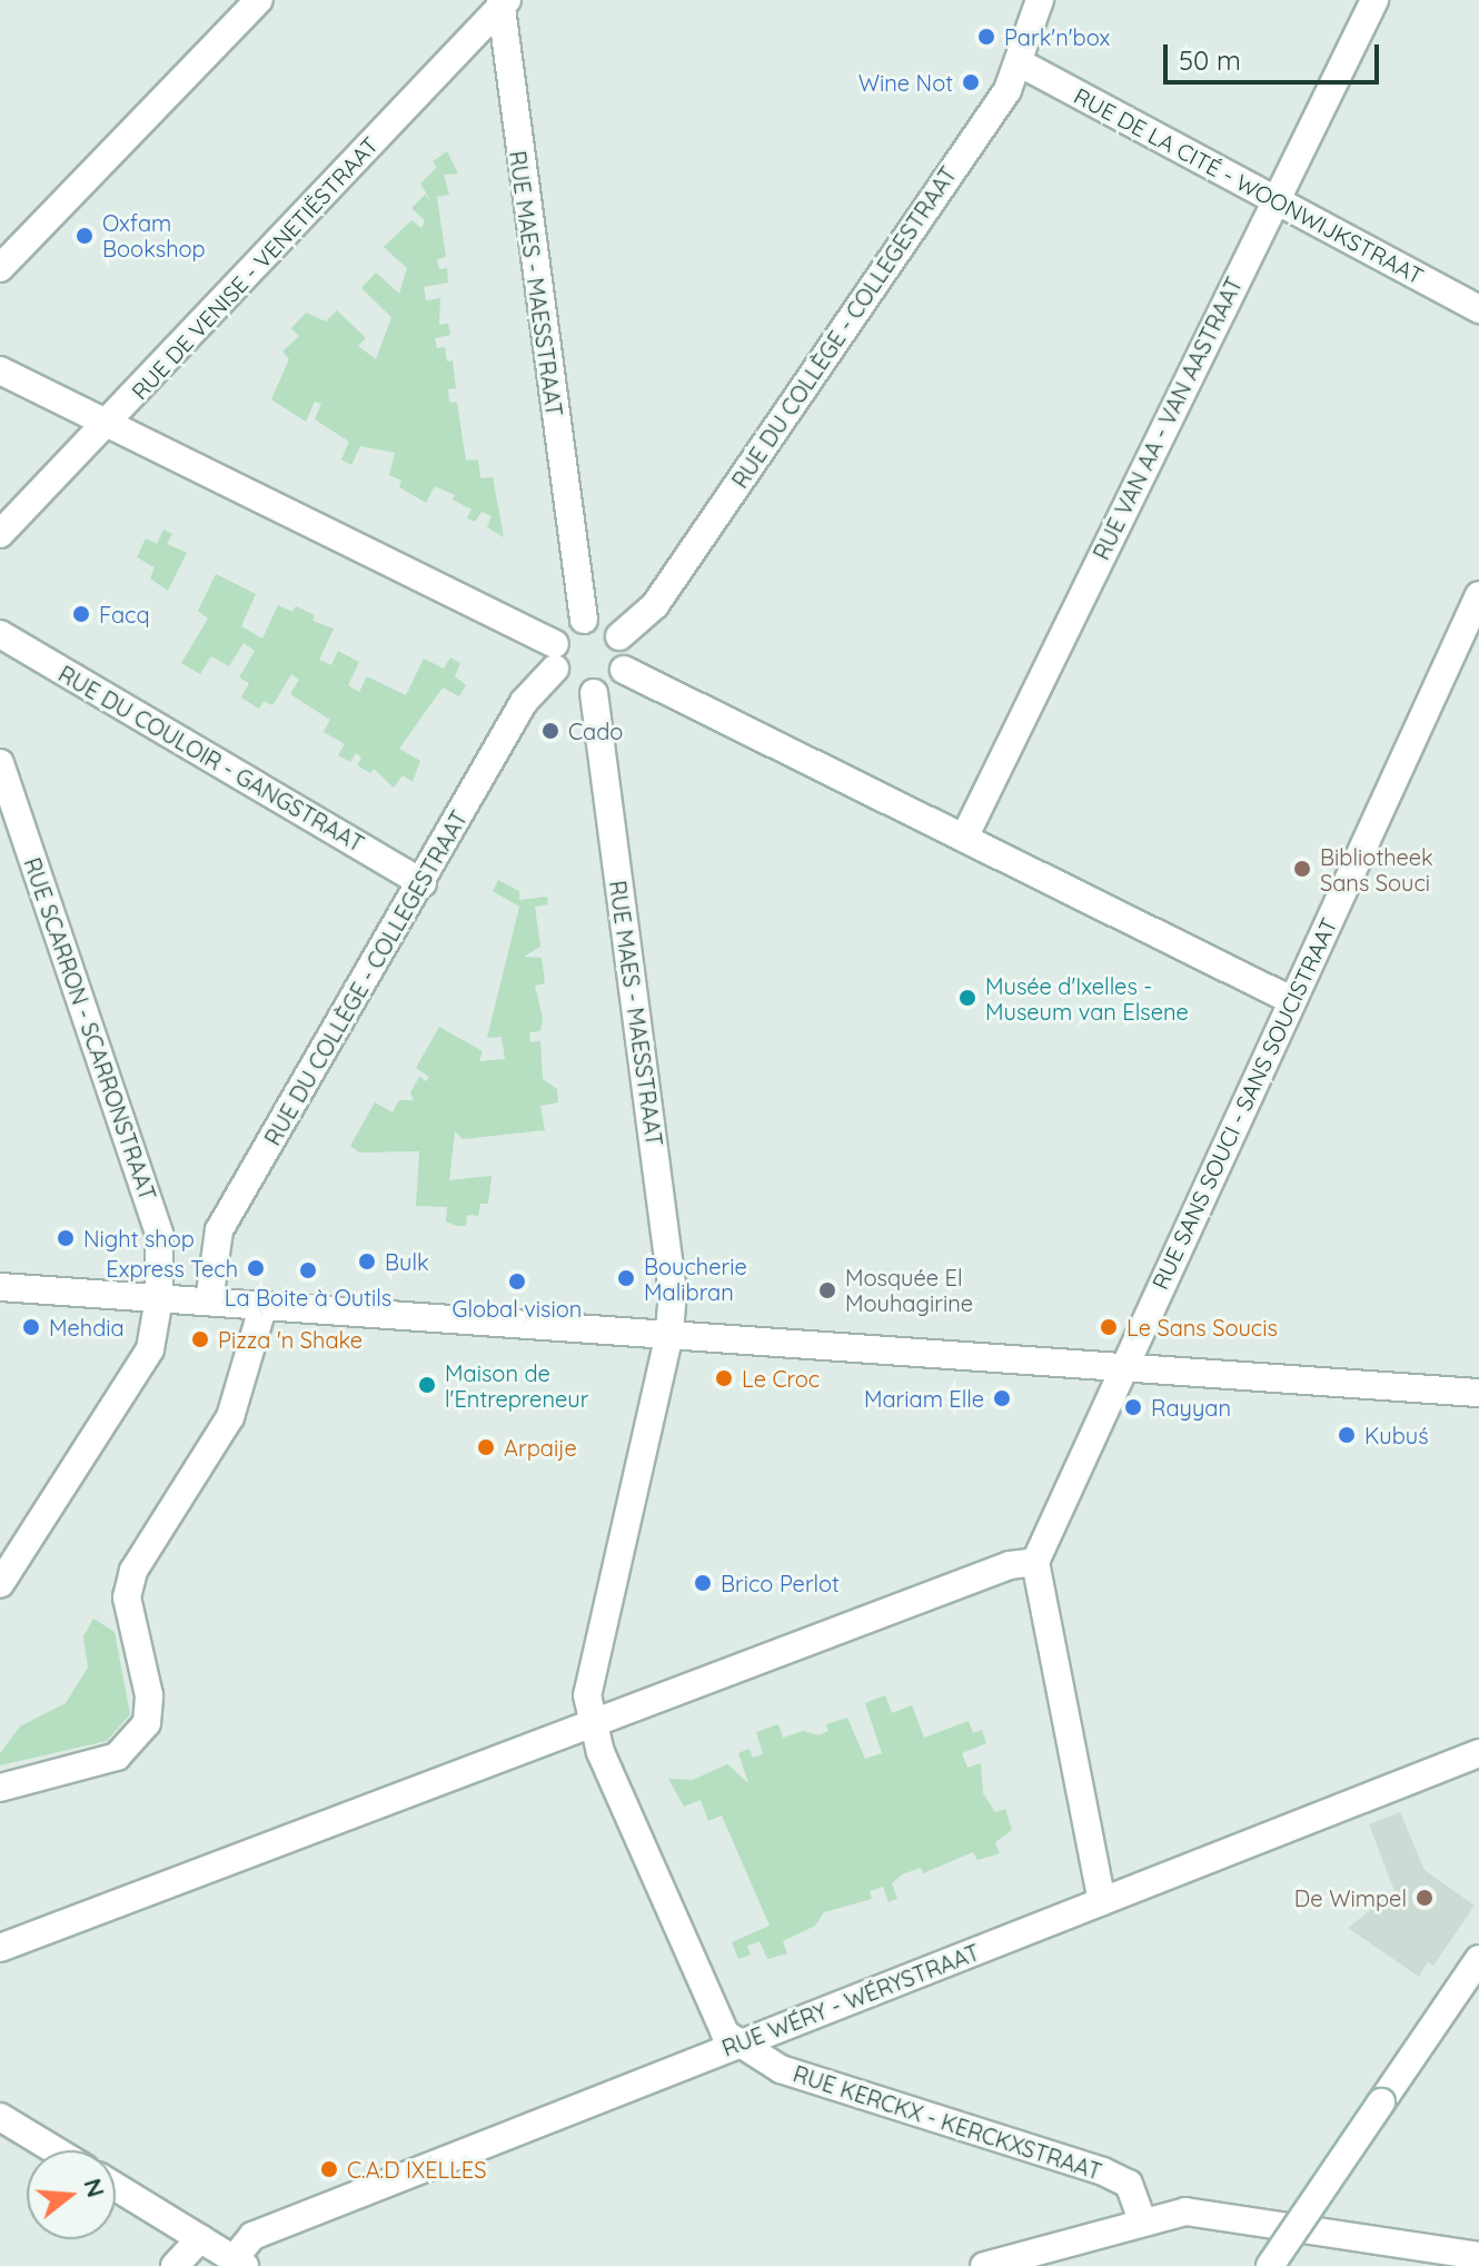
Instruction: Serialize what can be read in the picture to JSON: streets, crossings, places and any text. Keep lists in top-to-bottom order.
{
  "streets": {
    "street": [
      "RUE DE LA CITÉ - WOONWIJKSTRAAT",
      "RUE DE VENISE - VENETIËSTRAAT",
      "RUE MAES - MAESSTRAAT",
      "RUE DU COLLÈGE - COLLEGESTRAAT",
      "RUE VAN AA - VAN AASTRAAT",
      "RUE DU COULOIR - GANGSTRAAT",
      "RUE SCARRON - SCARRONSTRAAT",
      "RUE SANS SOUCI - SANS SOUCISTRAAT",
      "RUE WÉRY - WÉRYSTRAAT",
      "RUE KERCKX - KERCKXSTRAAT"
    ]
  },
  "crossings": [
    ["RUE DE LA CITÉ - WOONWIJKSTRAAT", "RUE DU COLLÈGE - COLLEGESTRAAT"],
    ["RUE DE LA CITÉ - WOONWIJKSTRAAT", "RUE VAN AA - VAN AASTRAAT"],
    ["RUE DE VENISE - VENETIËSTRAAT", "RUE MAES - MAESSTRAAT"],
    ["RUE MAES - MAESSTRAAT", "RUE DU COLLÈGE - COLLEGESTRAAT"],
    ["RUE MAES - MAESSTRAAT", "RUE KERCKX - KERCKXSTRAAT"],
    ["RUE DU COLLÈGE - COLLEGESTRAAT", "RUE DU COULOIR - GANGSTRAAT"],
    ["RUE WÉRY - WÉRYSTRAAT", "RUE KERCKX - KERCKXSTRAAT"]
  ],
  "places": [
    "Park'n'box",
    "Wine Not",
    "Oxfam Bookshop",
    "Facq",
    "Cado",
    "Bibliotheek Sans Souci",
    "Musée d'Ixelles - Museum van Elsene",
    "Night shop",
    "Bulk",
    "Express Tech",
    "La Boite à Outils",
    "Boucherie Malibran",
    "Global vision",
    "Mosquée El Mouhagirine",
    "Mehdia",
    "Le Sans Soucis",
    "Pizza 'n Shake",
    "Le Croc",
    "Maison de l'Entrepreneur",
    "Mariam Elle",
    "Rayyan",
    "Kubuś",
    "Arpaije",
    "Brico Perlot",
    "De Wimpel",
    "C.A.D IXELLES"
  ],
  "scale_bar": "50 m",
  "north": "right"
}
